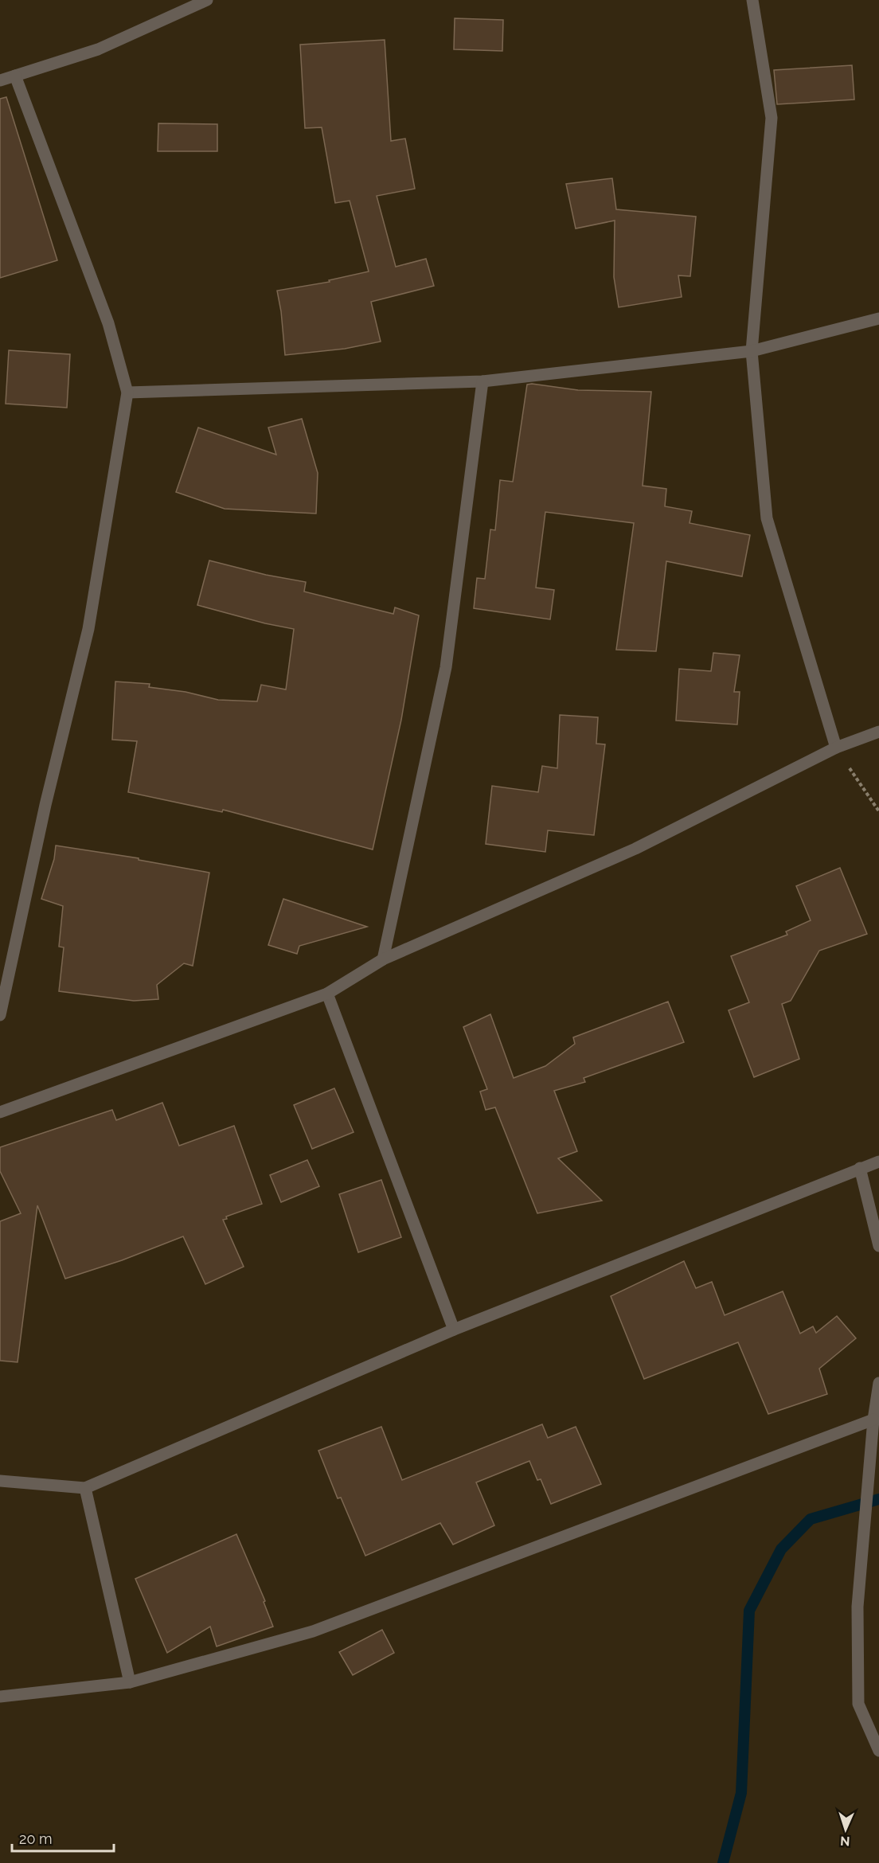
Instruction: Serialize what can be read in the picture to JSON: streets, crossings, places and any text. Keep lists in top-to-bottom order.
{
  "scale_bar": "20 m",
  "north": "bottom"
}
